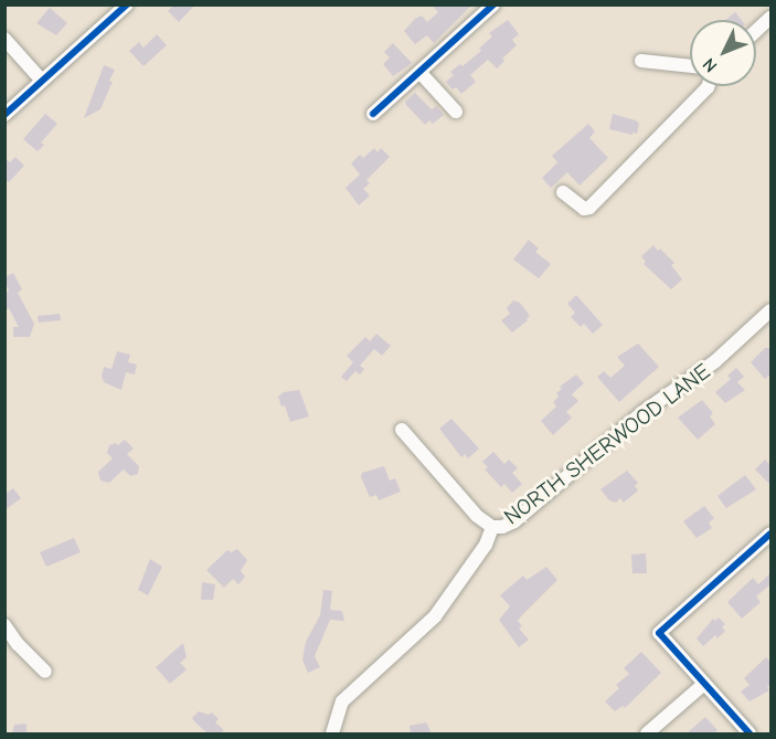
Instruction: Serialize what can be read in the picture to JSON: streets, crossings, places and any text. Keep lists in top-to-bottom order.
{
  "streets": {
    "street": ["NORTH SHERWOOD LANE"]
  },
  "north": "bottom left"
}
